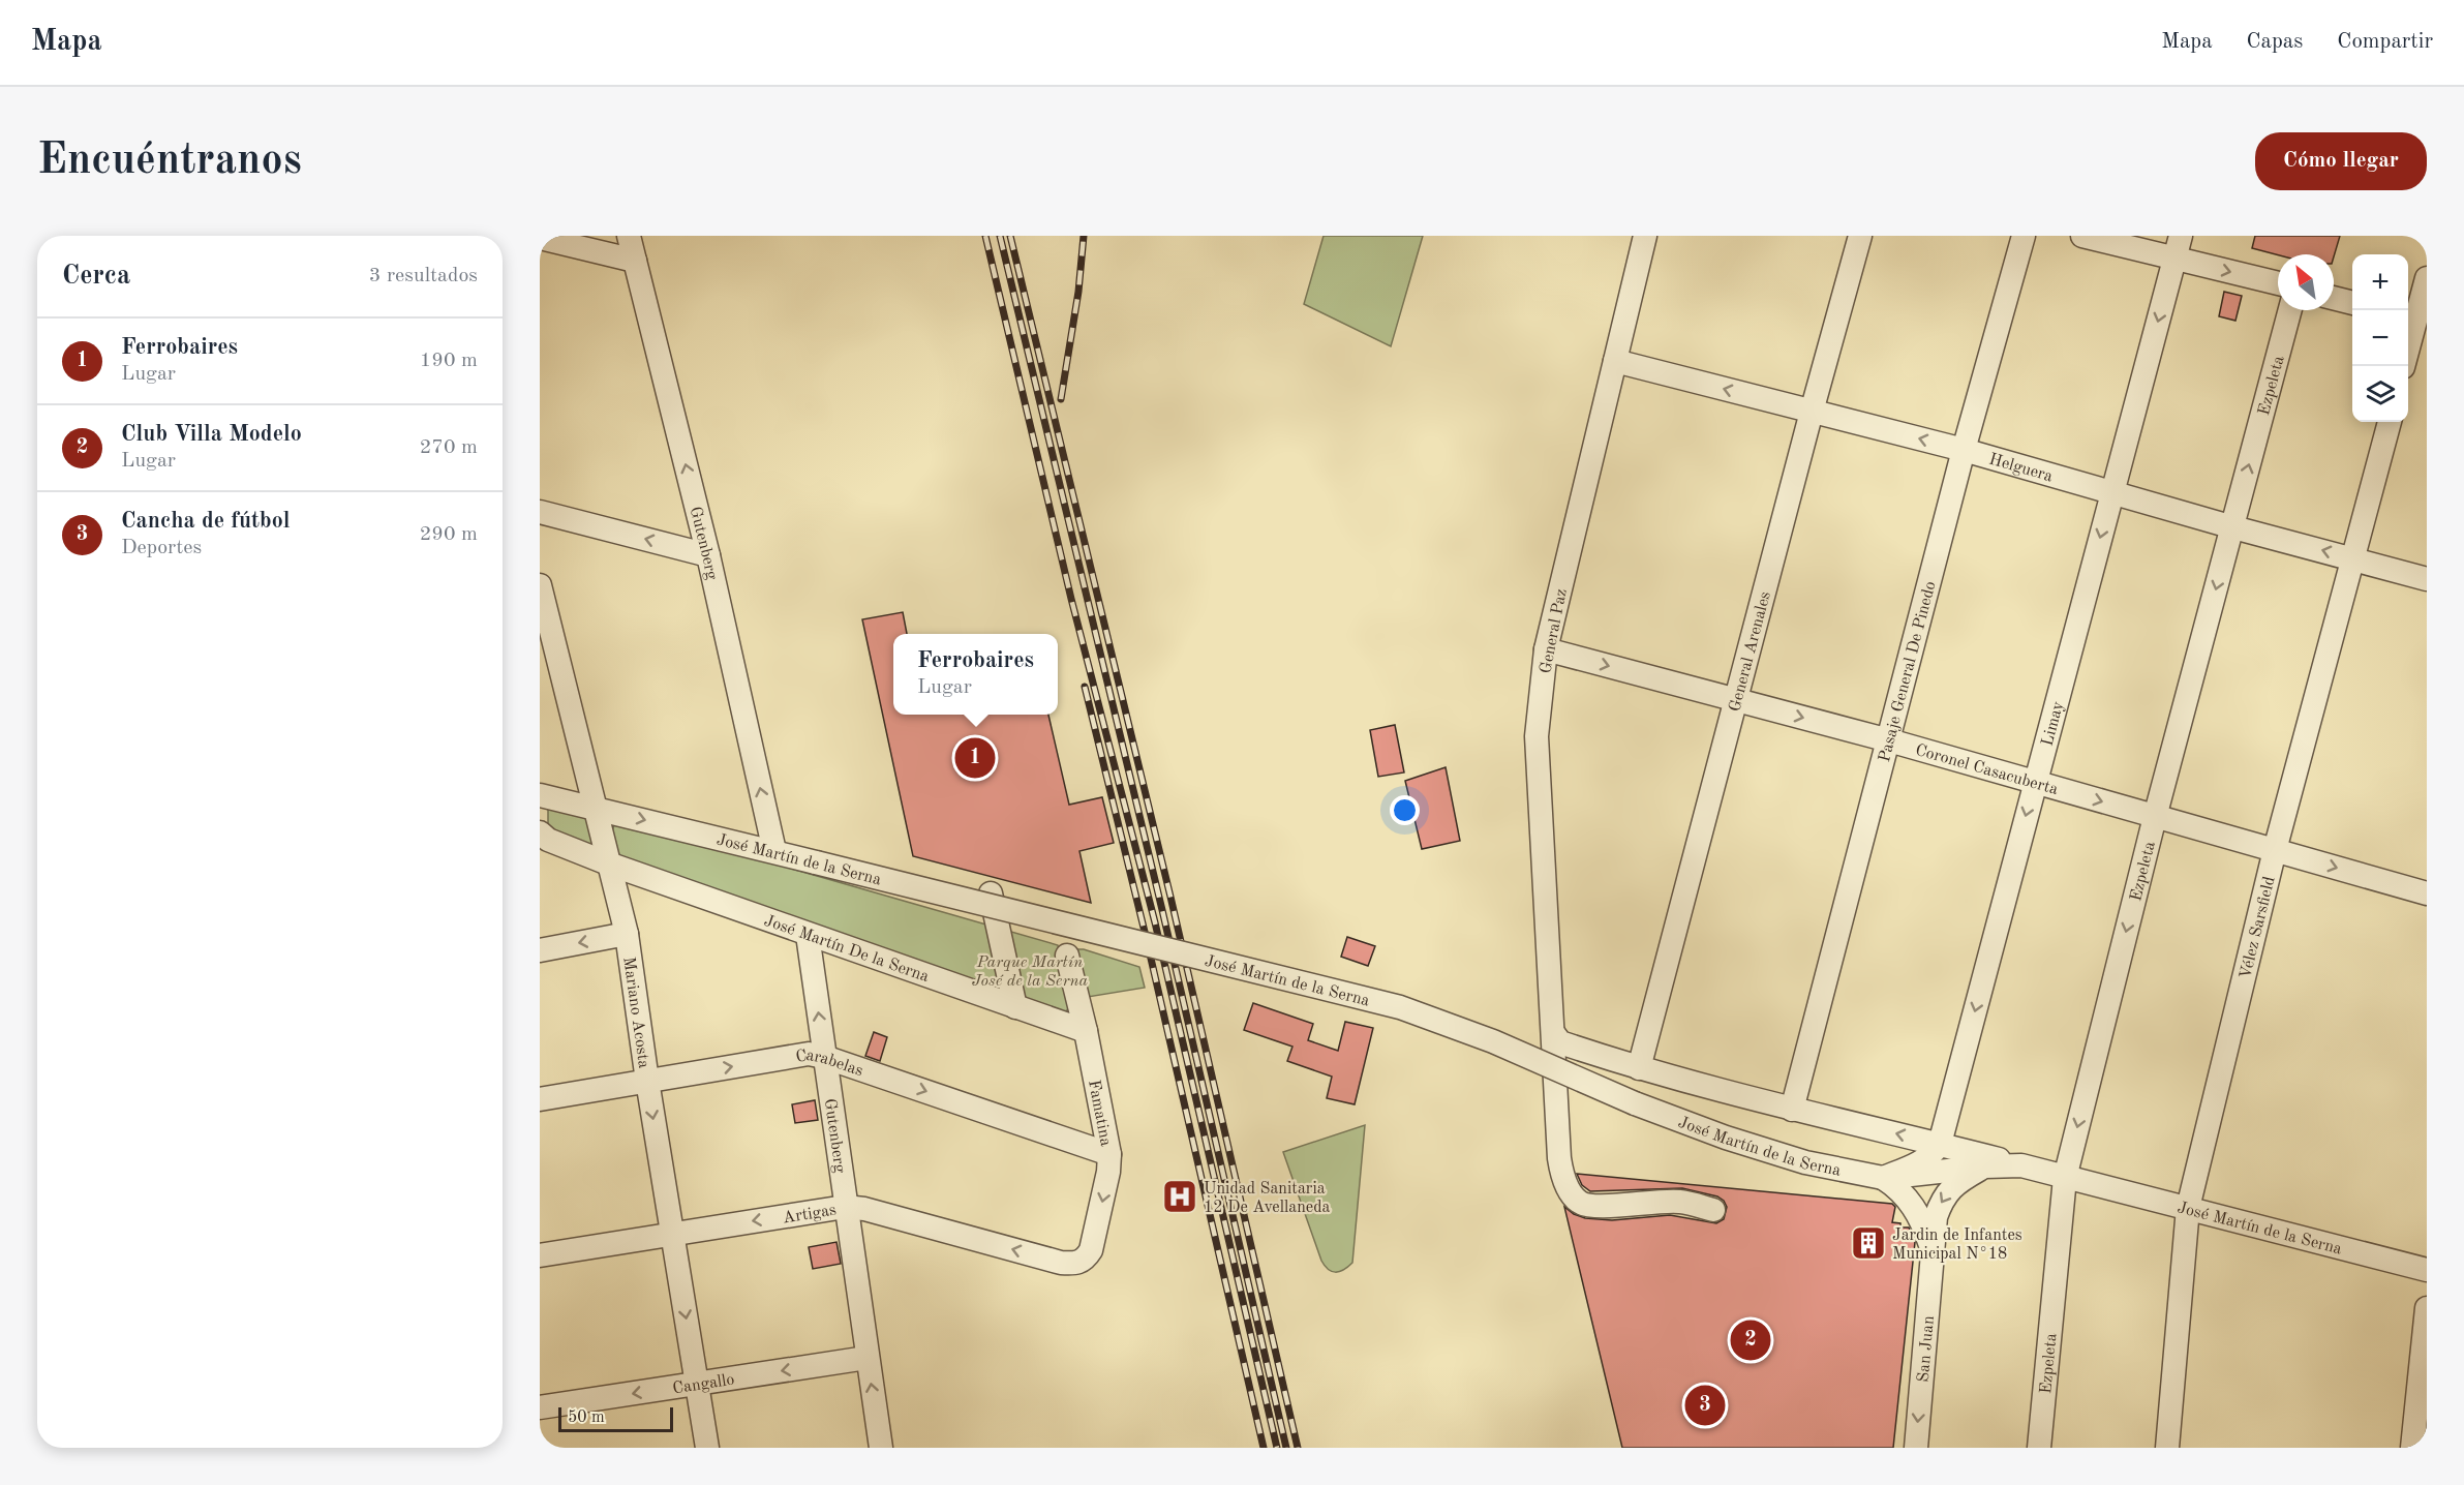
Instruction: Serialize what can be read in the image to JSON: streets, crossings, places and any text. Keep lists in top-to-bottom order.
{
  "streets": {
    "street": [
      "Ezpeleta",
      "Helguera",
      "Gutenberg",
      "General Paz",
      "General Arenales",
      "Pasaje General De Pinedo",
      "Limay",
      "Coronel Casacuberta",
      "José Martín de la Serna",
      "Vélez Sarsfield",
      "José Martín De la Serna",
      "Mariano Acosta",
      "Carabelas",
      "Famatina",
      "Artigas",
      "San Juan",
      "Cangallo"
    ]
  },
  "crossings": [
    ["Ezpeleta", "Helguera"],
    ["Ezpeleta", "Coronel Casacuberta"],
    ["Ezpeleta", "José Martín de la Serna"],
    ["Helguera", "General Paz"],
    ["Helguera", "General Arenales"],
    ["Helguera", "Pasaje General De Pinedo"],
    ["Helguera", "Limay"],
    ["Helguera", "Vélez Sarsfield"],
    ["Gutenberg", "José Martín de la Serna"],
    ["Gutenberg", "José Martín De la Serna"],
    ["Gutenberg", "Carabelas"],
    ["Gutenberg", "Artigas"],
    ["Gutenberg", "Cangallo"],
    ["General Paz", "Coronel Casacuberta"],
    ["General Paz", "José Martín de la Serna"],
    ["General Arenales", "Coronel Casacuberta"],
    ["General Arenales", "José Martín de la Serna"],
    ["Pasaje General De Pinedo", "Coronel Casacuberta"],
    ["Pasaje General De Pinedo", "José Martín de la Serna"],
    ["Limay", "Coronel Casacuberta"],
    ["Limay", "José Martín de la Serna"],
    ["Coronel Casacuberta", "Vélez Sarsfield"],
    ["José Martín de la Serna", "Vélez Sarsfield"],
    ["José Martín de la Serna", "Mariano Acosta"],
    ["José Martín de la Serna", "San Juan"],
    ["José Martín De la Serna", "Mariano Acosta"],
    ["José Martín De la Serna", "Famatina"],
    ["Mariano Acosta", "Carabelas"],
    ["Mariano Acosta", "Artigas"],
    ["Mariano Acosta", "Cangallo"],
    ["Carabelas", "Famatina"],
    ["Famatina", "Artigas"]
  ],
  "one_way": [
    "Helguera",
    "Gutenberg",
    "Limay",
    "Coronel Casacuberta",
    "Carabelas",
    "Famatina",
    "Artigas",
    "San Juan",
    "Cangallo"
  ],
  "parks": ["Parque Martín José de la Serna"],
  "places": {
    "hospital": ["Unidad Sanitaria 12 De Avellaneda"],
    "building": ["Jardin de Infantes Municipal N°18"]
  },
  "scale_bar": "50 m",
  "north": "top left",
  "page": {
    "header": "Mapa",
    "nav": ["Mapa", "Capas", "Compartir"],
    "buttons": "Cómo llegar",
    "title": "Encuéntranos",
    "heading": ["Cerca", "3 resultados"],
    "map_buttons": ["+", "−"],
    "list": [
      {
        "mark": "1",
        "name": "Ferrobaires",
        "note": "Lugar",
        "value": "190 m"
      },
      {
        "mark": "2",
        "name": "Club Villa Modelo",
        "note": "Lugar",
        "value": "270 m"
      },
      {
        "mark": "3",
        "name": "Cancha de fútbol",
        "note": "Deportes",
        "value": "290 m"
      }
    ],
    "popup": ["Ferrobaires", "Lugar"],
    "pins": ["1", "2", "3"],
    "scale": "50 m"
  }
}
